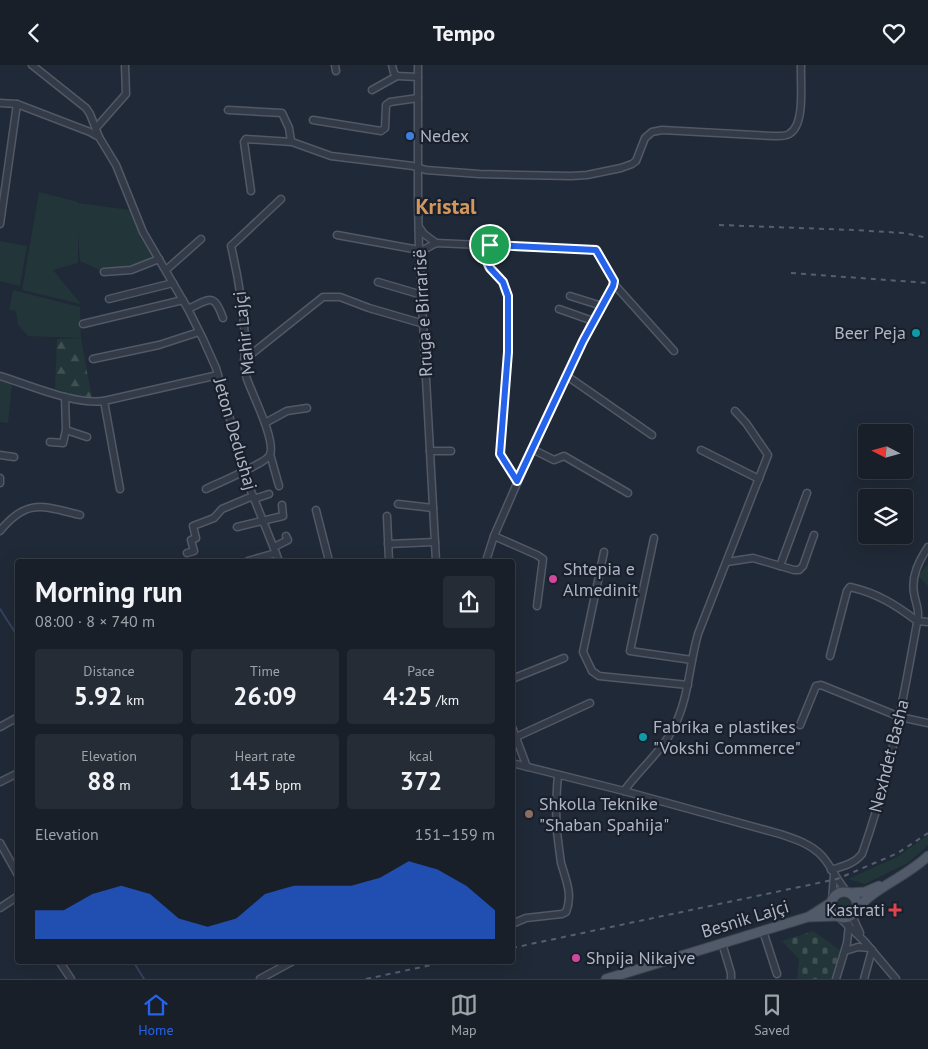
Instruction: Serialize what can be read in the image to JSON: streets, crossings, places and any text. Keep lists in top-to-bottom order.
{
  "streets": {
    "main road": ["Besnik Lajçi"],
    "street": [
      "Rruga e Birrarisë",
      "Mahir Lajçi",
      "Jeton Dedushaj",
      "Nexhdet Basha"
    ]
  },
  "districts": ["Kristal"],
  "places": {
    "other": [
      "Nedex",
      "Beer Peja",
      "Shtepia e Almedinit",
      "Fabrika e plastikes \"Vokshi Commerce\"",
      "Shkolla Teknike \"Shaban Spahija\"",
      "Shpija Nikajve"
    ],
    "health": ["Kastrati"]
  },
  "north": "left",
  "page": {
    "header": "Tempo",
    "heading": ["Morning run", "08:00 · 8 × 740 m"],
    "stats": [
      ["Distance", "5.92 km"],
      ["Time", "26:09"],
      ["Pace", "4:25 /km"],
      ["Elevation", "88 m"],
      ["Heart rate", "145 bpm"],
      ["kcal", "372"]
    ],
    "chart": ["Elevation", "151–159 m"],
    "tabs": ["Home", "Map", "Saved"]
  }
}
